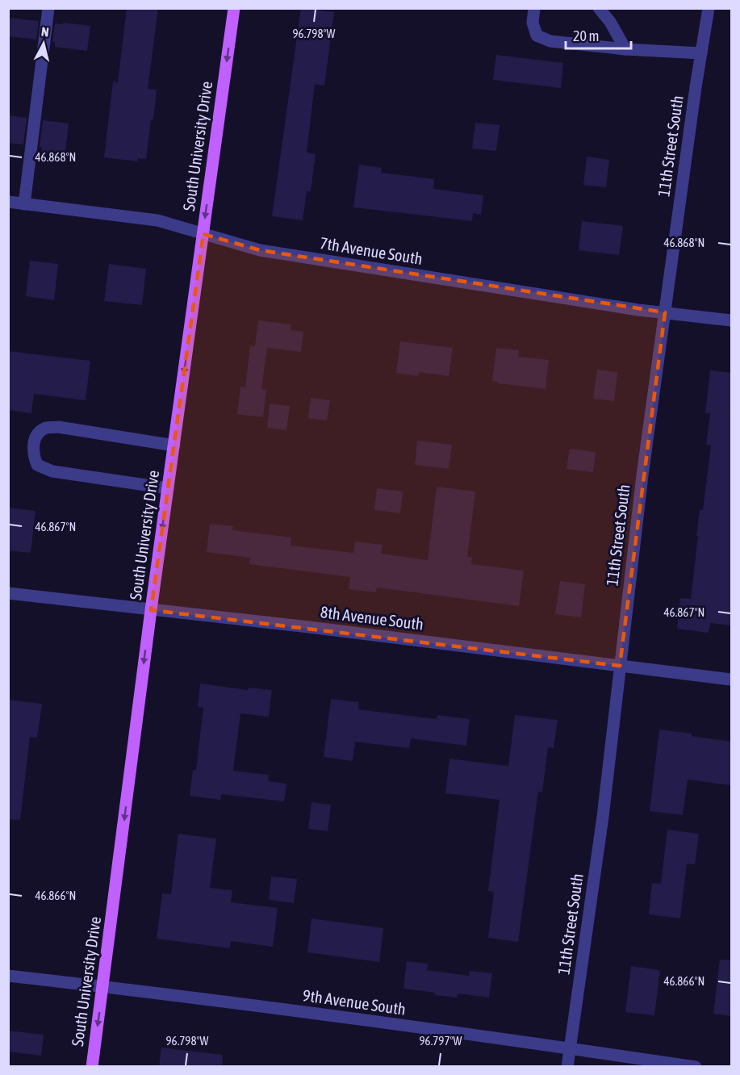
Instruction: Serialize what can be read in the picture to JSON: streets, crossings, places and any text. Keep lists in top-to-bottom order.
{
  "streets": {
    "main road": ["South University Drive"],
    "street": [
      "11th Street South",
      "7th Avenue South",
      "8th Avenue South",
      "9th Avenue South"
    ]
  },
  "crossings": [
    ["South University Drive", "7th Avenue South"],
    ["South University Drive", "8th Avenue South"],
    ["South University Drive", "9th Avenue South"],
    ["11th Street South", "7th Avenue South"],
    ["11th Street South", "8th Avenue South"],
    ["11th Street South", "9th Avenue South"]
  ],
  "one_way": ["South University Drive"],
  "scale_bar": "20 m",
  "north": "top",
  "coordinates": [
    "96.798°W",
    "46.868°N",
    "46.867°N",
    "46.866°N",
    "96.797°W"
  ]
}
